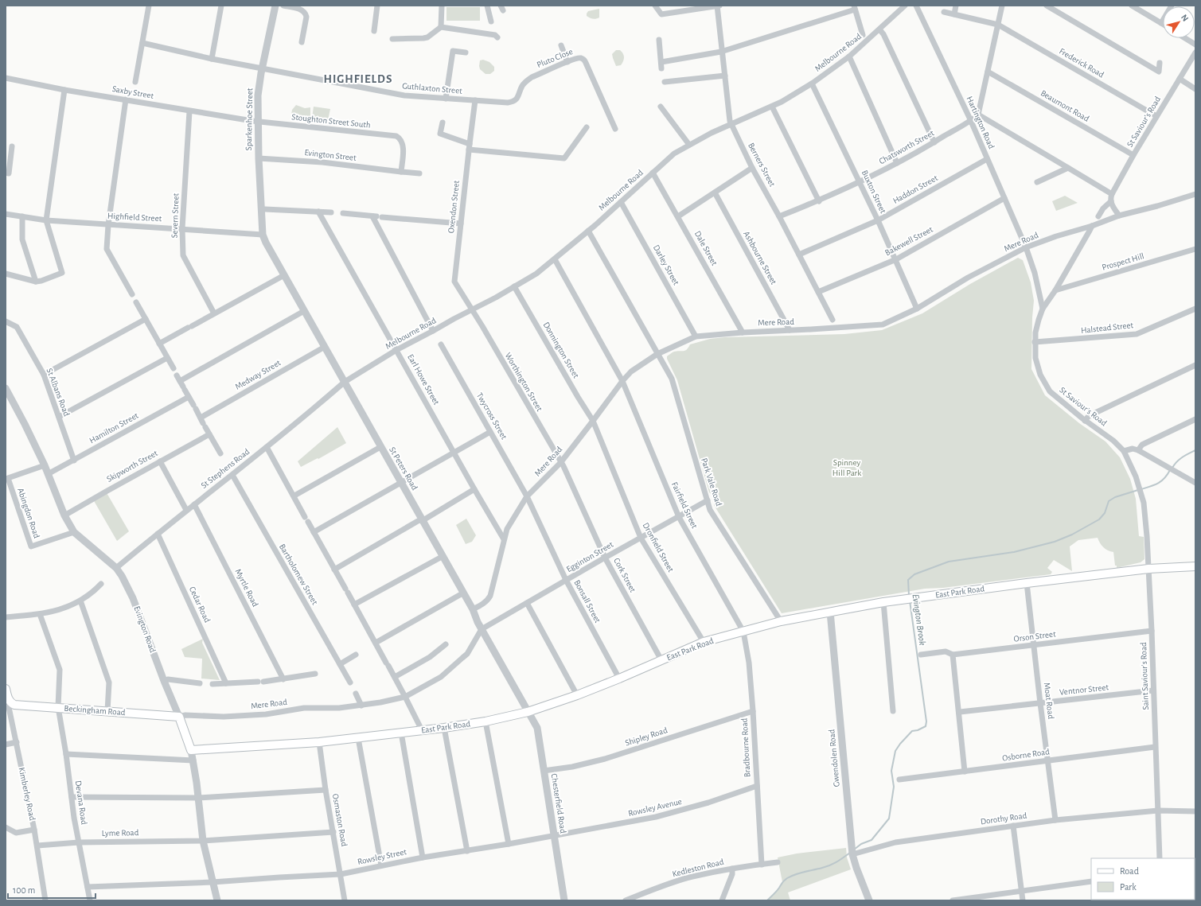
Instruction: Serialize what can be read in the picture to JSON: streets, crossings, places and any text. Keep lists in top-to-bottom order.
{
  "streets": {
    "main road": [
      "East Park Road",
      "Evington Road",
      "Beckingham Road",
      "Kimberley Road"
    ],
    "street": [
      "Melbourne Road",
      "Pluto Close",
      "Frederick Road",
      "Guthlaxton Street",
      "Saxby Street",
      "Beaumont Road",
      "Sparkenhoe Street",
      "Stoughton Street South",
      "St Saviour's Road",
      "Hartington Road",
      "Chatsworth Street",
      "Evington Street",
      "Berners Street",
      "Haddon Street",
      "Buxton Street",
      "Oxendon Street",
      "Severn Street",
      "Highfield Street",
      "Bakewell Street",
      "Mere Road",
      "Dale Street",
      "Ashbourne Street",
      "Prospect Hill",
      "Darley Street",
      "Halstead Street",
      "Donnington Street",
      "Medway Street",
      "Earl Howe Street",
      "Worthington Street",
      "St Albans Road",
      "Twycross Street",
      "Hamilton Street",
      "Skipworth Street",
      "St Stephens Road",
      "St Peters Road",
      "Park Vale Road",
      "Fairfield Street",
      "Abingdon Road",
      "Dronfield Street",
      "Egginton Street",
      "Bartholomew Street",
      "Cork Street",
      "Myrtle Road",
      "Bonsall Street",
      "Cedar Road",
      "Orson Street",
      "Saint Saviour's Road",
      "Ventnor Street",
      "Moat Road",
      "Shipley Road",
      "Bradbourne Road",
      "Osborne Road",
      "Gwendolen Road",
      "Devana Road",
      "Chesterfield Road",
      "Rowsley Avenue",
      "Dorothy Road",
      "Osmaston Road",
      "Lyme Road",
      "Rowsley Street",
      "Kedleston Road"
    ]
  },
  "crossings": [
    ["Melbourne Road", "Berners Street"],
    ["Melbourne Road", "Buxton Street"],
    ["Melbourne Road", "Oxendon Street"],
    ["Melbourne Road", "Dale Street"],
    ["Melbourne Road", "Darley Street"],
    ["Melbourne Road", "Donnington Street"],
    ["Melbourne Road", "Earl Howe Street"],
    ["Melbourne Road", "Worthington Street"],
    ["Melbourne Road", "St Stephens Road"],
    ["Melbourne Road", "St Peters Road"],
    ["Melbourne Road", "Park Vale Road"],
    ["Melbourne Road", "Fairfield Street"],
    ["Pluto Close", "Guthlaxton Street"],
    ["Frederick Road", "St Saviour's Road"],
    ["Guthlaxton Street", "Sparkenhoe Street"],
    ["Guthlaxton Street", "Oxendon Street"],
    ["Saxby Street", "Sparkenhoe Street"],
    ["Saxby Street", "Stoughton Street South"],
    ["Saxby Street", "Severn Street"],
    ["Beaumont Road", "St Saviour's Road"],
    ["Sparkenhoe Street", "Stoughton Street South"],
    ["Sparkenhoe Street", "Evington Street"],
    ["Sparkenhoe Street", "Highfield Street"],
    ["Sparkenhoe Street", "St Peters Road"],
    ["Stoughton Street South", "Evington Street"],
    ["St Saviour's Road", "Hartington Road"],
    ["St Saviour's Road", "Mere Road"],
    ["St Saviour's Road", "Prospect Hill"],
    ["St Saviour's Road", "Halstead Street"],
    ["St Saviour's Road", "Saint Saviour's Road"],
    ["Hartington Road", "Chatsworth Street"],
    ["Hartington Road", "Haddon Street"],
    ["Hartington Road", "Bakewell Street"],
    ["Hartington Road", "Mere Road"],
    ["Chatsworth Street", "Berners Street"],
    ["Chatsworth Street", "Buxton Street"],
    ["Berners Street", "Haddon Street"],
    ["Berners Street", "Bakewell Street"],
    ["Haddon Street", "Buxton Street"],
    ["Buxton Street", "Bakewell Street"],
    ["Buxton Street", "Mere Road"],
    ["Oxendon Street", "Worthington Street"],
    ["Severn Street", "Highfield Street"],
    ["Highfield Street", "St Peters Road"],
    ["Mere Road", "Dale Street"],
    ["Mere Road", "Ashbourne Street"],
    ["Mere Road", "Darley Street"],
    ["Mere Road", "Donnington Street"],
    ["Mere Road", "Earl Howe Street"],
    ["Mere Road", "Worthington Street"],
    ["Mere Road", "Twycross Street"],
    ["Mere Road", "St Peters Road"],
    ["Mere Road", "Park Vale Road"],
    ["Mere Road", "Fairfield Street"],
    ["Mere Road", "Dronfield Street"],
    ["Mere Road", "Egginton Street"],
    ["Mere Road", "Cork Street"],
    ["Mere Road", "Bonsall Street"],
    ["Mere Road", "Evington Road"],
    ["Mere Road", "Beckingham Road"],
    ["Donnington Street", "Dronfield Street"],
    ["Medway Street", "St Peters Road"],
    ["Worthington Street", "Cork Street"],
    ["St Albans Road", "Hamilton Street"],
    ["Twycross Street", "Bonsall Street"],
    ["Hamilton Street", "Evington Road"],
    ["Skipworth Street", "Evington Road"],
    ["St Stephens Road", "St Peters Road"],
    ["St Stephens Road", "Bartholomew Street"],
    ["St Stephens Road", "Myrtle Road"],
    ["St Stephens Road", "Cedar Road"],
    ["St Stephens Road", "Evington Road"],
    ["St Peters Road", "Egginton Street"],
    ["St Peters Road", "East Park Road"],
    ["St Peters Road", "Chesterfield Road"],
    ["Park Vale Road", "Egginton Street"],
    ["Park Vale Road", "East Park Road"],
    ["Fairfield Street", "Egginton Street"],
    ["Fairfield Street", "East Park Road"],
    ["Fairfield Street", "Bradbourne Road"],
    ["Abingdon Road", "Evington Road"],
    ["Dronfield Street", "Egginton Street"],
    ["Dronfield Street", "East Park Road"],
    ["Egginton Street", "Cork Street"],
    ["Egginton Street", "Bonsall Street"],
    ["Cork Street", "East Park Road"],
    ["East Park Road", "Bonsall Street"],
    ["East Park Road", "Evington Road"],
    ["East Park Road", "Saint Saviour's Road"],
    ["East Park Road", "Moat Road"],
    ["East Park Road", "Bradbourne Road"],
    ["East Park Road", "Gwendolen Road"],
    ["East Park Road", "Chesterfield Road"],
    ["East Park Road", "Osmaston Road"],
    ["Evington Road", "Beckingham Road"],
    ["Evington Road", "Lyme Road"],
    ["Evington Road", "Rowsley Street"],
    ["Orson Street", "Saint Saviour's Road"],
    ["Orson Street", "Moat Road"],
    ["Saint Saviour's Road", "Ventnor Street"],
    ["Saint Saviour's Road", "Osborne Road"],
    ["Saint Saviour's Road", "Dorothy Road"],
    ["Ventnor Street", "Moat Road"],
    ["Moat Road", "Osborne Road"],
    ["Moat Road", "Dorothy Road"],
    ["Beckingham Road", "Kimberley Road"],
    ["Beckingham Road", "Devana Road"],
    ["Shipley Road", "Bradbourne Road"],
    ["Shipley Road", "Chesterfield Road"],
    ["Bradbourne Road", "Rowsley Avenue"],
    ["Bradbourne Road", "Kedleston Road"],
    ["Gwendolen Road", "Dorothy Road"],
    ["Kimberley Road", "Lyme Road"],
    ["Devana Road", "Lyme Road"],
    ["Devana Road", "Rowsley Street"],
    ["Chesterfield Road", "Rowsley Avenue"],
    ["Chesterfield Road", "Rowsley Street"],
    ["Rowsley Avenue", "Rowsley Street"],
    ["Osmaston Road", "Lyme Road"],
    ["Osmaston Road", "Rowsley Street"]
  ],
  "districts": ["HIGHFIELDS"],
  "water": ["Evington Brook"],
  "parks": ["Spinney Hill Park"],
  "legend": ["Road", "Park"],
  "scale_bar": "100 m",
  "north": "top right"
}
